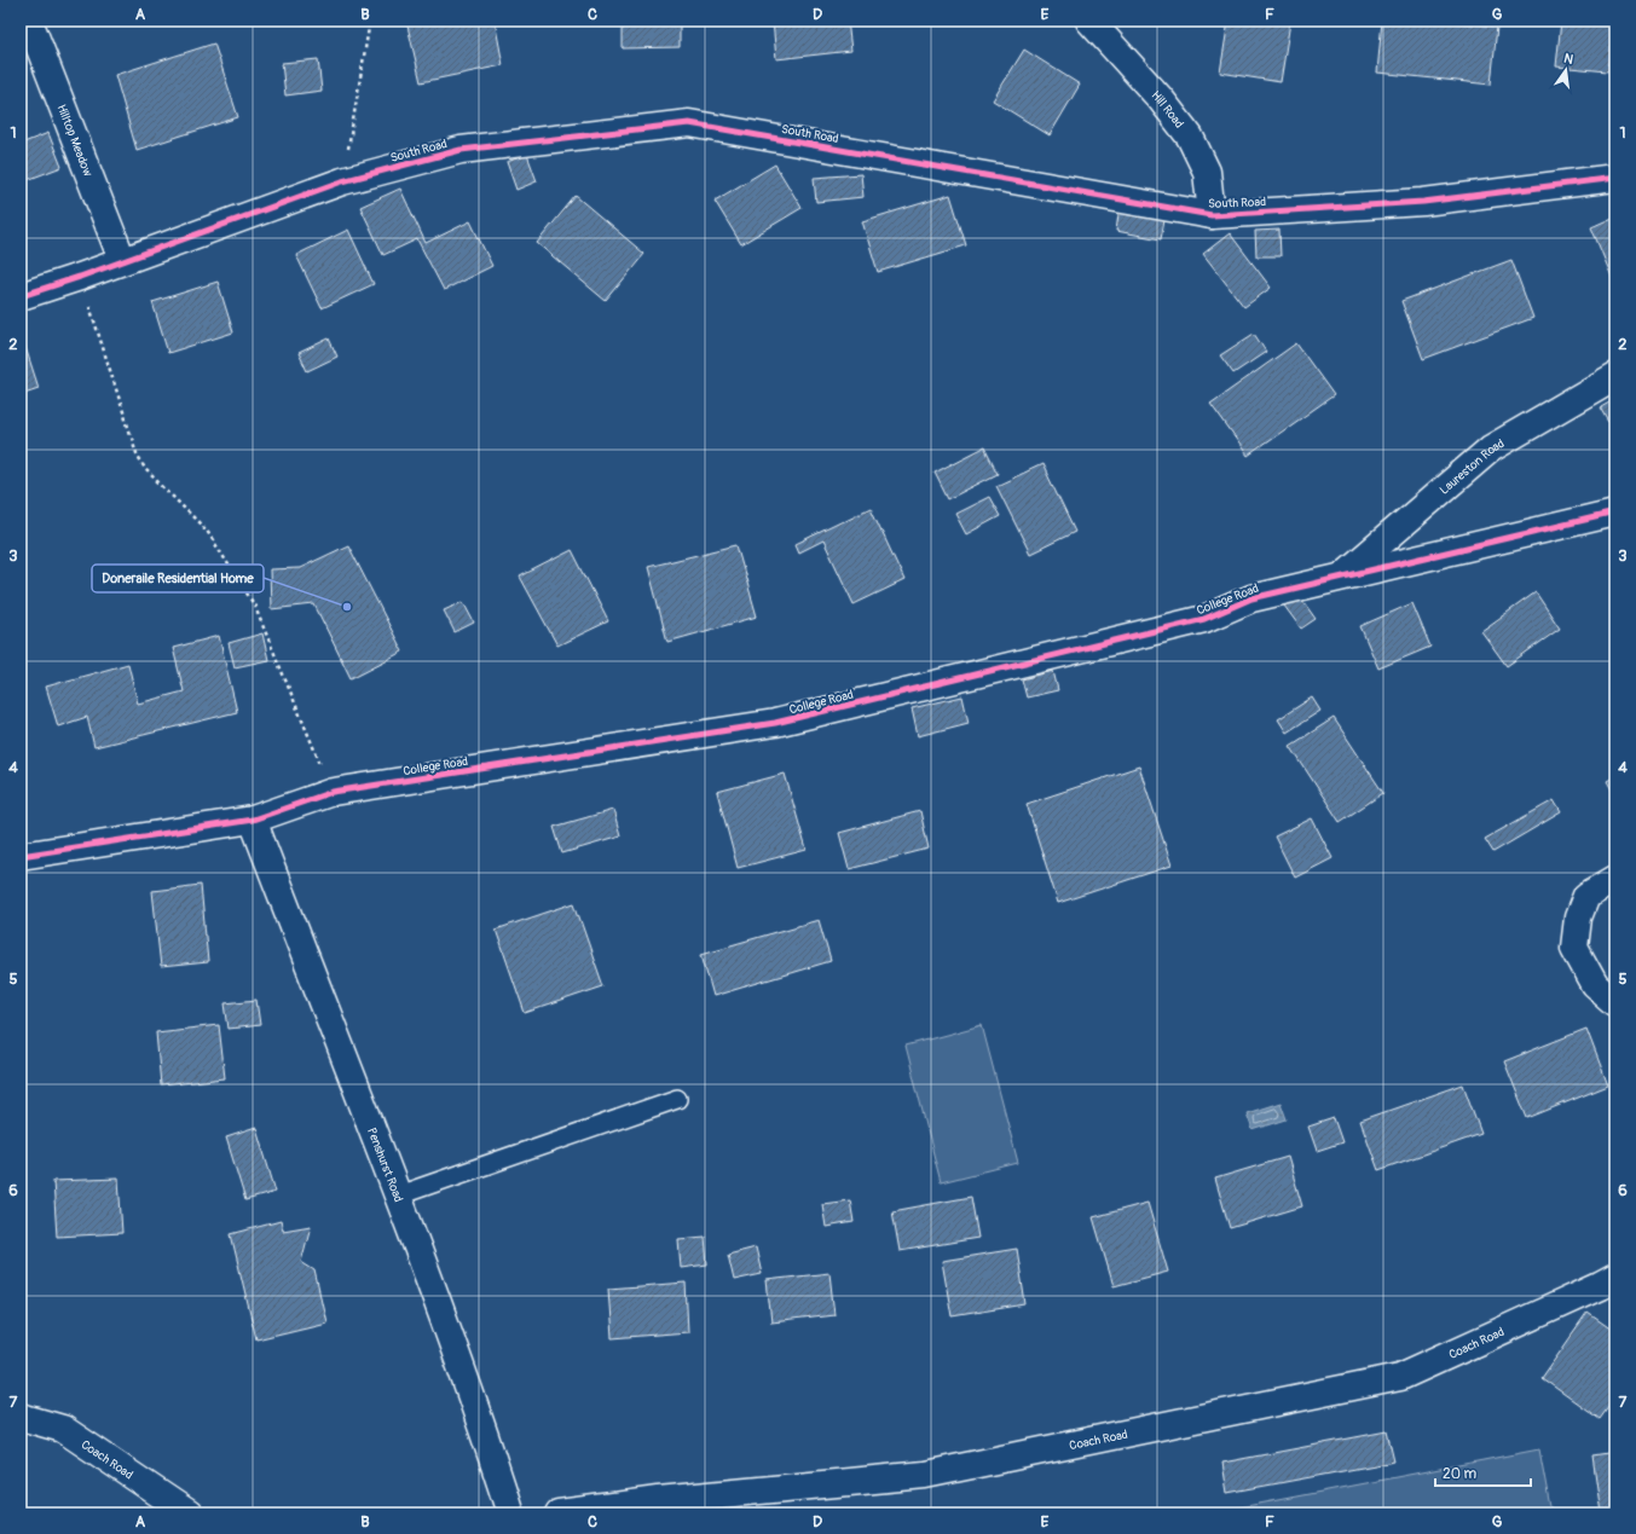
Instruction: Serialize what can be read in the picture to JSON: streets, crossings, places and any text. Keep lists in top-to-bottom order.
{
  "streets": {
    "street": [
      "Hill Road",
      "South Road",
      "Hilltop Meadow",
      "Laureston Road",
      "College Road",
      "Penshurst Road",
      "Coach Road"
    ]
  },
  "crossings": [
    ["Hill Road", "South Road"],
    ["South Road", "Hilltop Meadow"],
    ["Laureston Road", "College Road"],
    ["College Road", "Penshurst Road"]
  ],
  "places": ["Doneraile Residential Home"],
  "scale_bar": "20 m",
  "north": "top",
  "grid": {
    "columns": [
      "A",
      "B",
      "C",
      "D",
      "E",
      "F",
      "G"
    ],
    "rows": [
      "1",
      "2",
      "3",
      "4",
      "5",
      "6",
      "7"
    ]
  }
}
